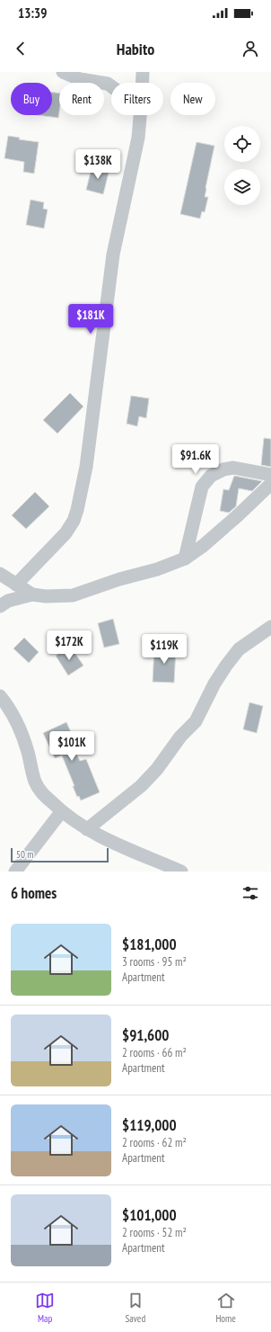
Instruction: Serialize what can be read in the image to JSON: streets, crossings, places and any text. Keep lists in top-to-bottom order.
{
  "scale_bar": "50 m",
  "page": {
    "status": "13:39",
    "header": "Habito",
    "chip": [
      "Buy",
      "Rent",
      "Filters",
      "New"
    ],
    "price": [
      "$138K",
      "$181K",
      "$91.6K",
      "$172K",
      "$119K",
      "$101K"
    ],
    "scale": "50 m",
    "heading": "6 homes",
    "list": [
      {
        "name": "$181,000",
        "note": "3 rooms · 95 m² · Apartment"
      },
      {
        "name": "$91,600",
        "note": "2 rooms · 66 m² · Apartment"
      },
      {
        "name": "$119,000",
        "note": "2 rooms · 62 m² · Apartment"
      },
      {
        "name": "$101,000",
        "note": "2 rooms · 52 m² · Apartment"
      }
    ],
    "tabs": ["Map", "Saved", "Home"]
  }
}
